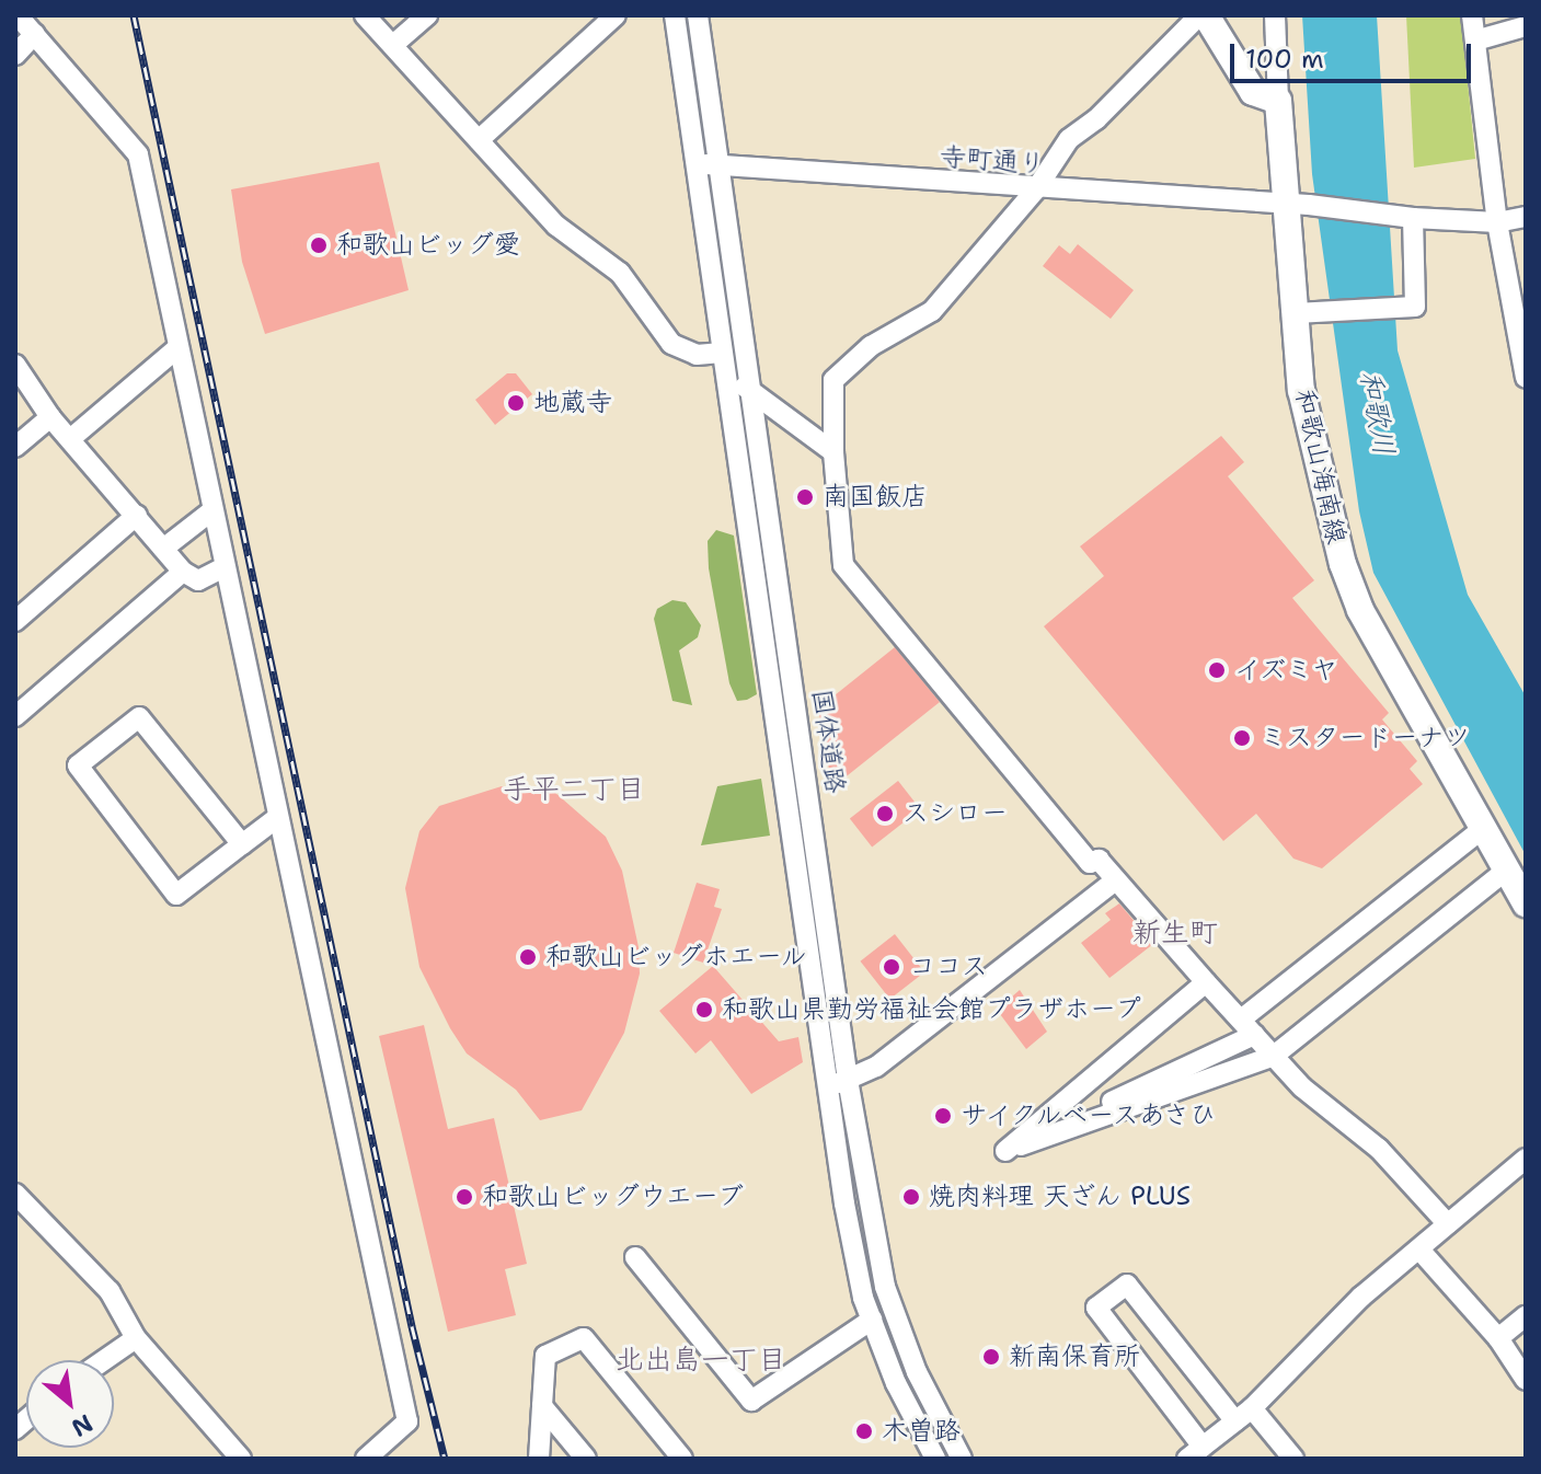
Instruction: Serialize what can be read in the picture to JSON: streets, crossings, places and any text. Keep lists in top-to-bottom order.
{
  "streets": {
    "main road": ["和歌山海南線"],
    "street": ["寺町通り", "国体道路"]
  },
  "crossings": [
    ["寺町通り", "和歌山海南線"],
    ["寺町通り", "国体道路"]
  ],
  "districts": ["手平二丁目", "新生町", "北出島一丁目"],
  "water": ["和歌川"],
  "places": [
    "和歌山ビッグ愛",
    "地蔵寺",
    "南国飯店",
    "イズミヤ",
    "ミスタードーナツ",
    "スシロー",
    "和歌山ビッグホエール",
    "ココス",
    "和歌山県勤労福祉会館プラザホープ",
    "サイクルベースあさひ",
    "和歌山ビッグウエーブ",
    "焼肉料理 天ざん PLUS",
    "新南保育所",
    "木曽路"
  ],
  "scale_bar": "100 m",
  "north": "bottom right"
}
